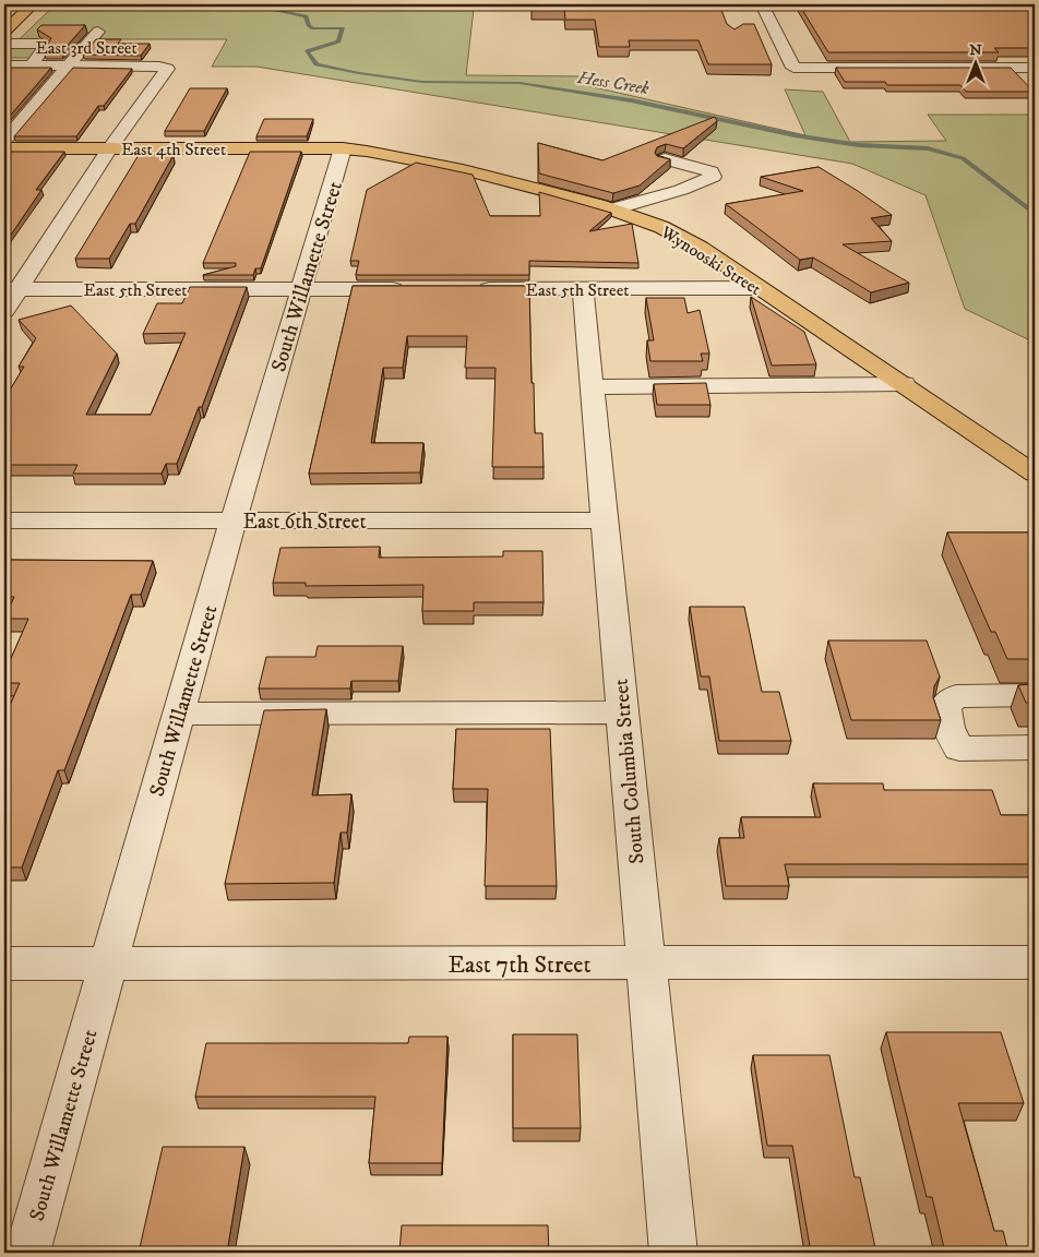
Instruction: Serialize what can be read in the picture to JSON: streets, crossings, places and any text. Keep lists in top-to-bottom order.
{
  "streets": {
    "main road": ["East 4th Street", "Wynooski Street"],
    "street": [
      "East 3rd Street",
      "South Willamette Street",
      "East 5th Street",
      "East 6th Street",
      "South Columbia Street",
      "East 7th Street"
    ]
  },
  "crossings": [
    ["East 3rd Street", "East 4th Street"],
    ["East 4th Street", "Wynooski Street"],
    ["East 4th Street", "South Willamette Street"],
    ["Wynooski Street", "South Willamette Street"],
    ["Wynooski Street", "East 5th Street"],
    ["South Willamette Street", "East 5th Street"],
    ["South Willamette Street", "East 6th Street"],
    ["South Willamette Street", "East 7th Street"],
    ["East 5th Street", "South Columbia Street"],
    ["East 6th Street", "South Columbia Street"],
    ["South Columbia Street", "East 7th Street"]
  ],
  "water": ["Hess Creek"],
  "north": "top"
}
